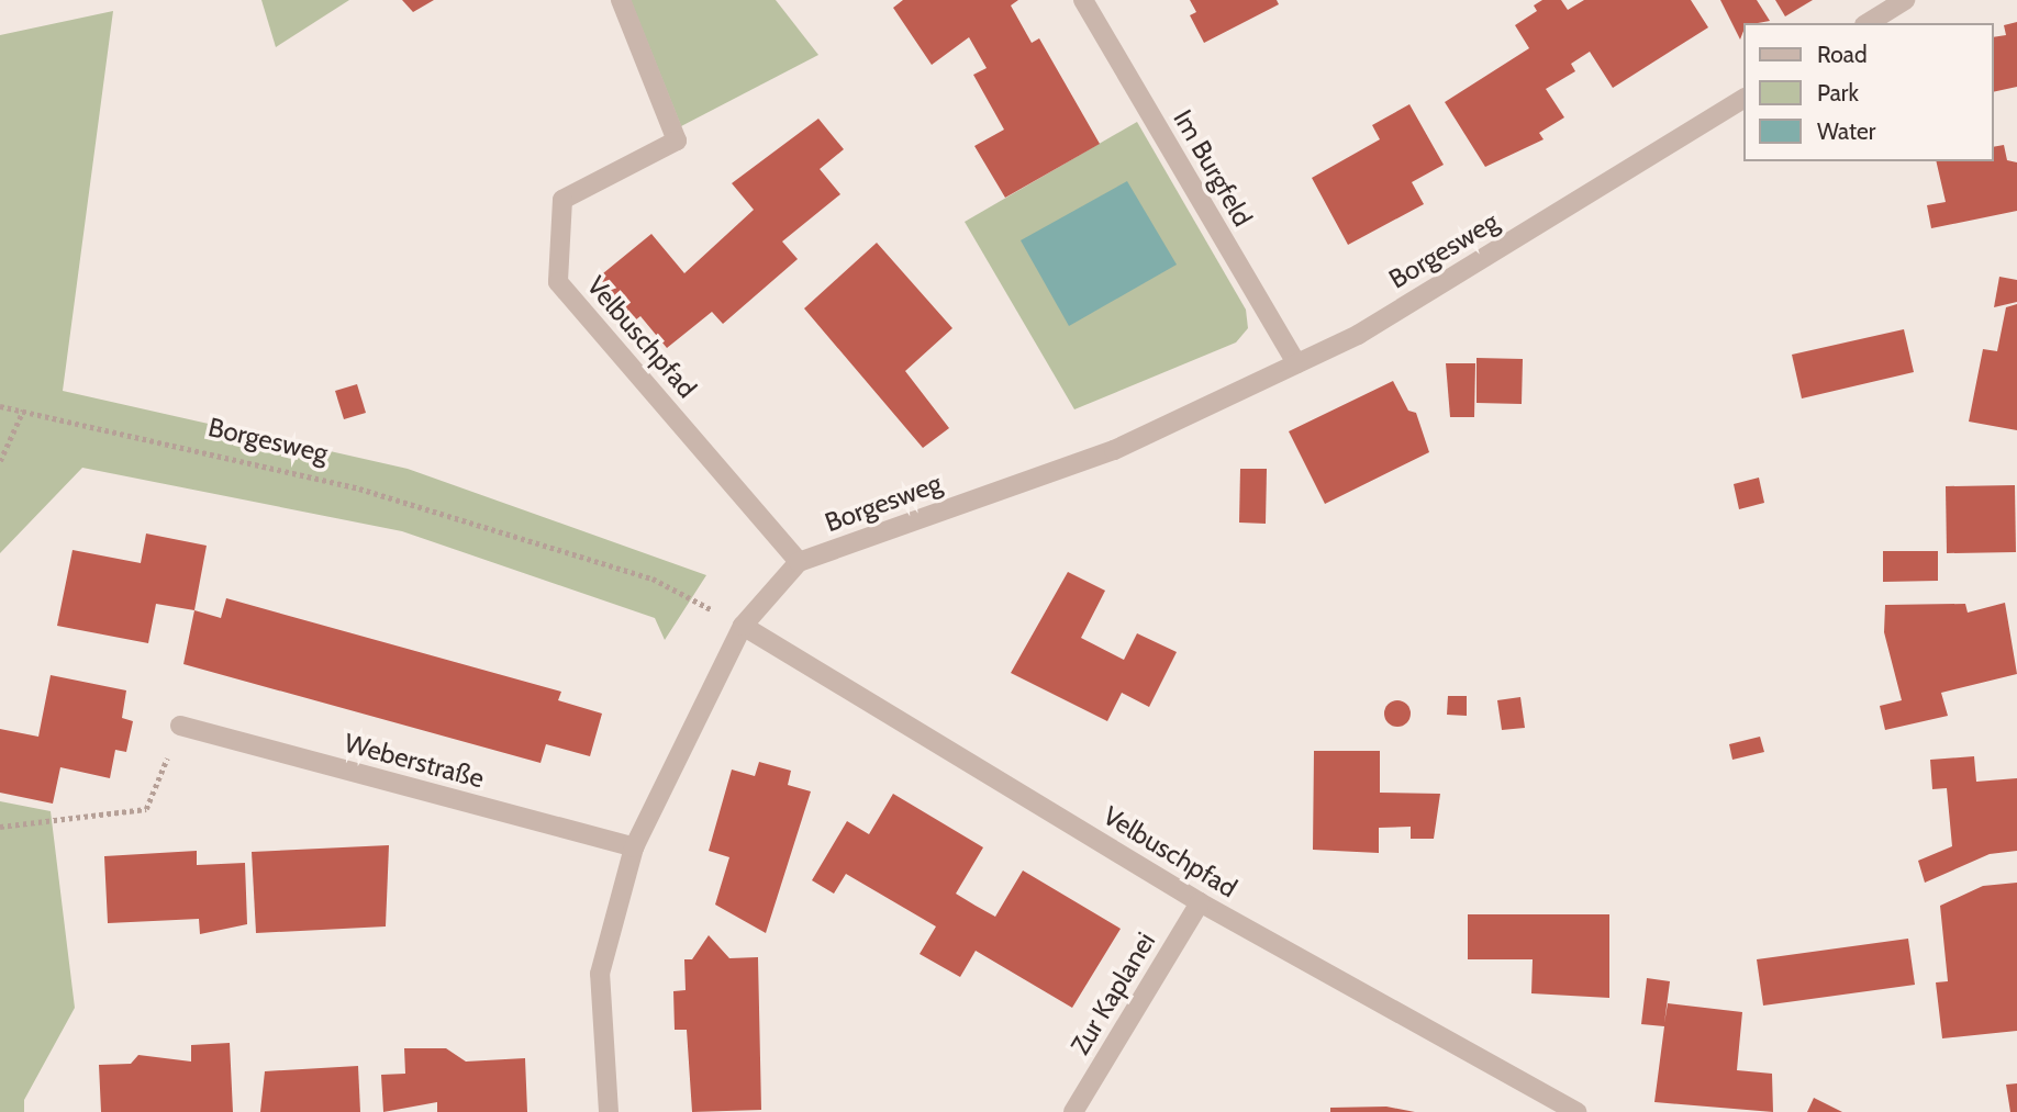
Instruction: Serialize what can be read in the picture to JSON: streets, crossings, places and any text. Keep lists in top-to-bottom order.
{
  "streets": {
    "street": [
      "Im Burgfeld",
      "Borgesweg",
      "Velbuschpfad",
      "Weberstraße",
      "Zur Kaplanei"
    ]
  },
  "crossings": [
    ["Im Burgfeld", "Borgesweg"],
    ["Borgesweg", "Velbuschpfad"],
    ["Velbuschpfad", "Zur Kaplanei"]
  ],
  "legend": ["Road", "Park", "Water"]
}
